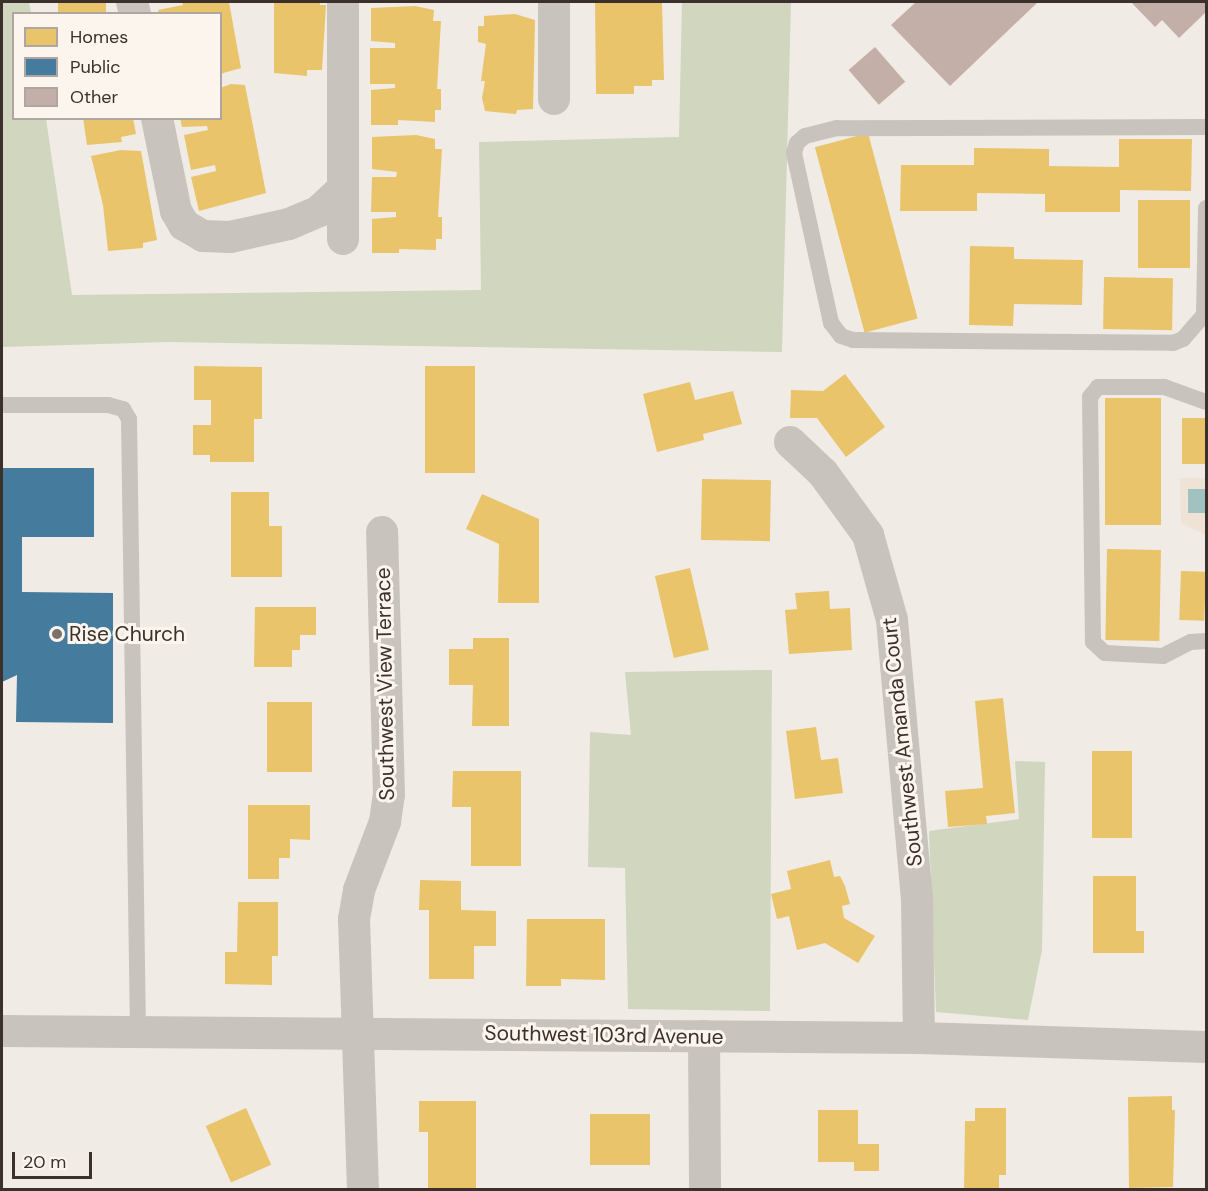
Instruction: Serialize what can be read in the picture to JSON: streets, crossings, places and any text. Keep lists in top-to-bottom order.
{
  "streets": {
    "street": ["Southwest View Terrace", "Southwest Amanda Court", "Southwest 103rd Avenue"]
  },
  "crossings": [
    ["Southwest View Terrace", "Southwest 103rd Avenue"],
    ["Southwest Amanda Court", "Southwest 103rd Avenue"]
  ],
  "places": ["Rise Church"],
  "legend": ["Homes", "Public", "Other"],
  "scale_bar": "20 m"
}
